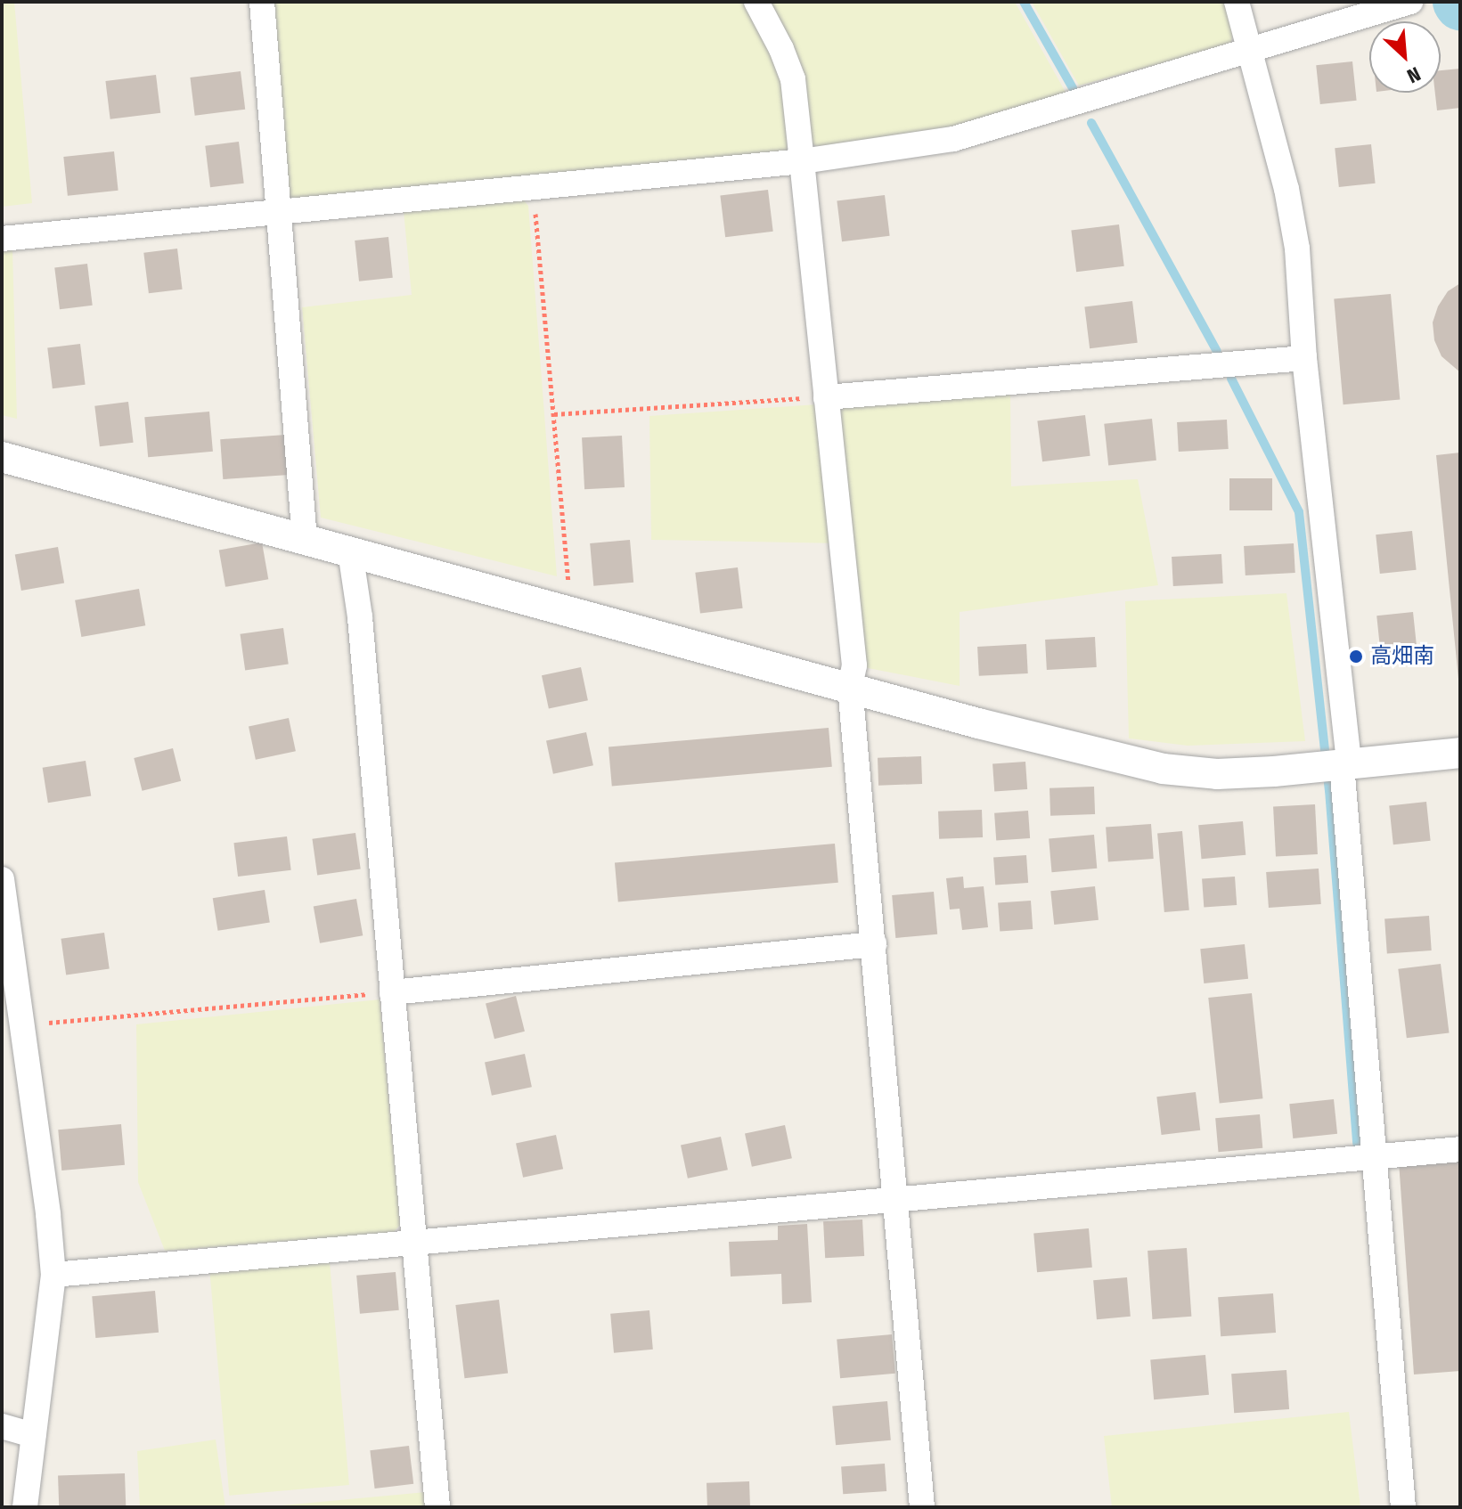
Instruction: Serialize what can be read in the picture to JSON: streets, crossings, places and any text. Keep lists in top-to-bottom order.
{
  "places": ["高畑南"],
  "north": "bottom right"
}
